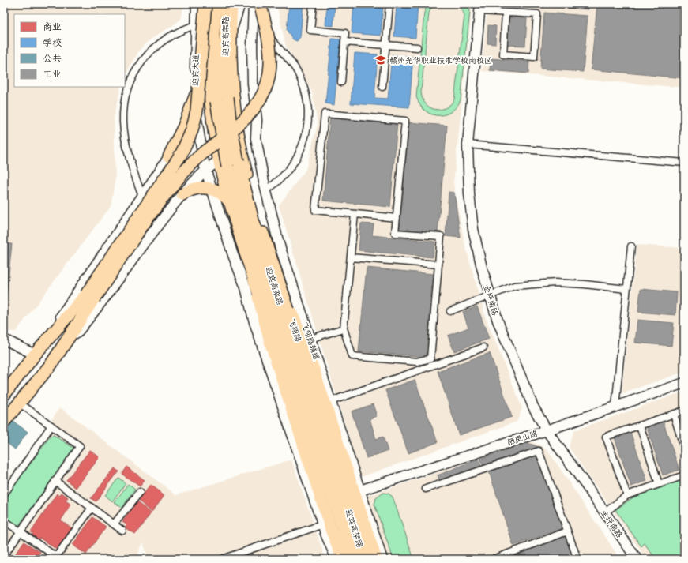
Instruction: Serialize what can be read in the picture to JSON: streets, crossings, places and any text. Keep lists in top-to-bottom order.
{
  "streets": {
    "highway": ["迎宾高架路"],
    "main road": ["迎宾大道", "飞翔路"],
    "street": ["金坪南路", "飞翔路辅道", "栖凤山路"]
  },
  "crossings": [
    ["金坪南路", "栖凤山路"],
    ["飞翔路辅道", "栖凤山路"]
  ],
  "places": {
    "school or university": ["赣州光华职业技术学校南校区"]
  },
  "legend": [
    "商业",
    "学校",
    "公共",
    "工业"
  ]
}
